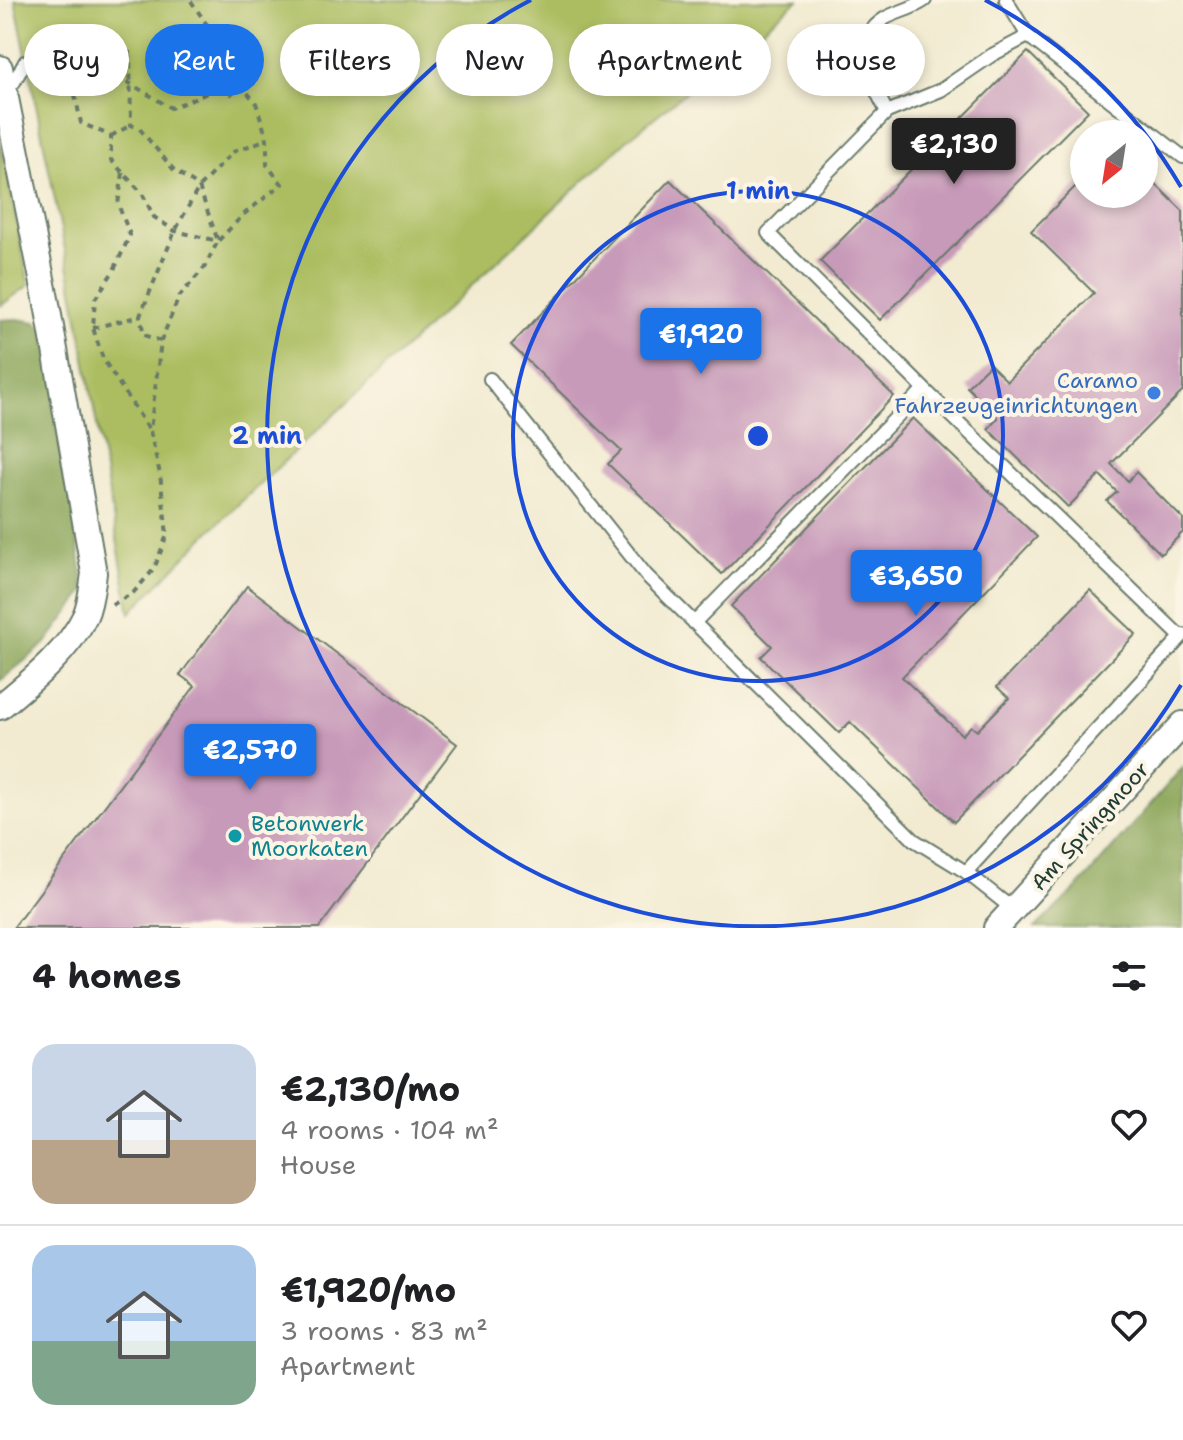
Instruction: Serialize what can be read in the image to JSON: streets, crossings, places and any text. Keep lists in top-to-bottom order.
{
  "streets": {
    "street": ["Am Springmoor"]
  },
  "places": ["Caramo Fahrzeugeinrichtungen", "Betonwerk Moorkaten"],
  "north": "bottom left",
  "page": {
    "chip": [
      "Buy",
      "Rent",
      "Filters",
      "New",
      "Apartment",
      "House"
    ],
    "price": [
      "€2,130",
      "€1,920",
      "€3,650",
      "€2,570"
    ],
    "heading": "4 homes",
    "list": [
      {
        "name": "€2,130/mo",
        "note": "4 rooms · 104 m² · House"
      },
      {
        "name": "€1,920/mo",
        "note": "3 rooms · 83 m² · Apartment"
      }
    ]
  },
  "rings": ["1 min", "2 min"]
}
